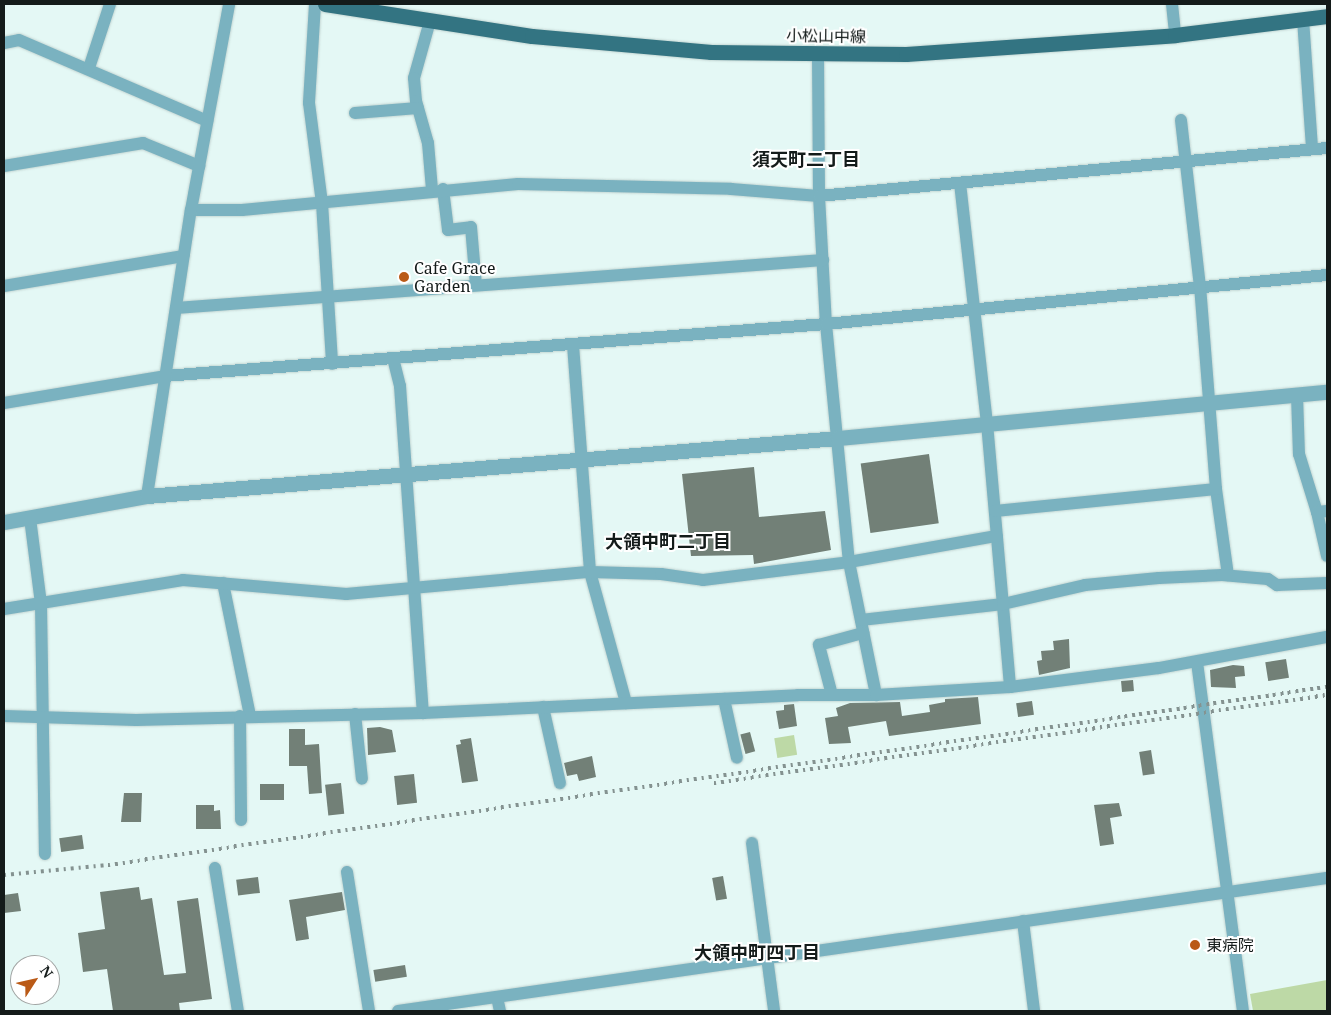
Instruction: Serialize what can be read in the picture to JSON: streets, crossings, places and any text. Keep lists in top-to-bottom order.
{
  "streets": {
    "main road": ["小松山中線"]
  },
  "districts": ["須天町二丁目", "大領中町二丁目", "大領中町四丁目"],
  "places": ["Cafe Grace Garden", "東病院"],
  "north": "top right"
}
